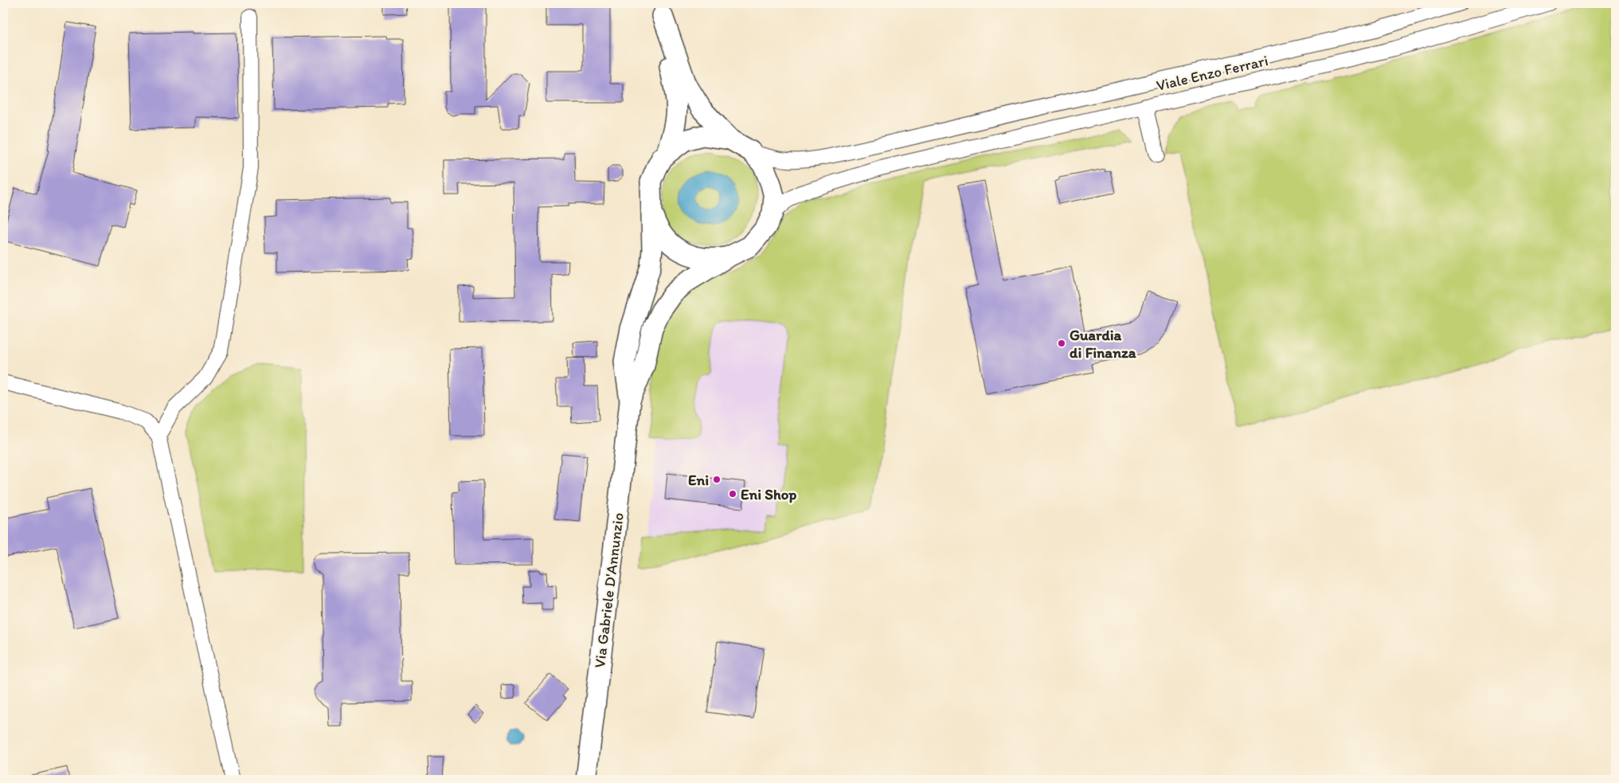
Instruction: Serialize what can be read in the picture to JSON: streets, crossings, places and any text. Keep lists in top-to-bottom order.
{
  "streets": {
    "main road": ["Via Gabriele D'Annunzio"],
    "street": ["Viale Enzo Ferrari"]
  },
  "places": ["Guardia di Finanza", "Eni", "Eni Shop"]
}
